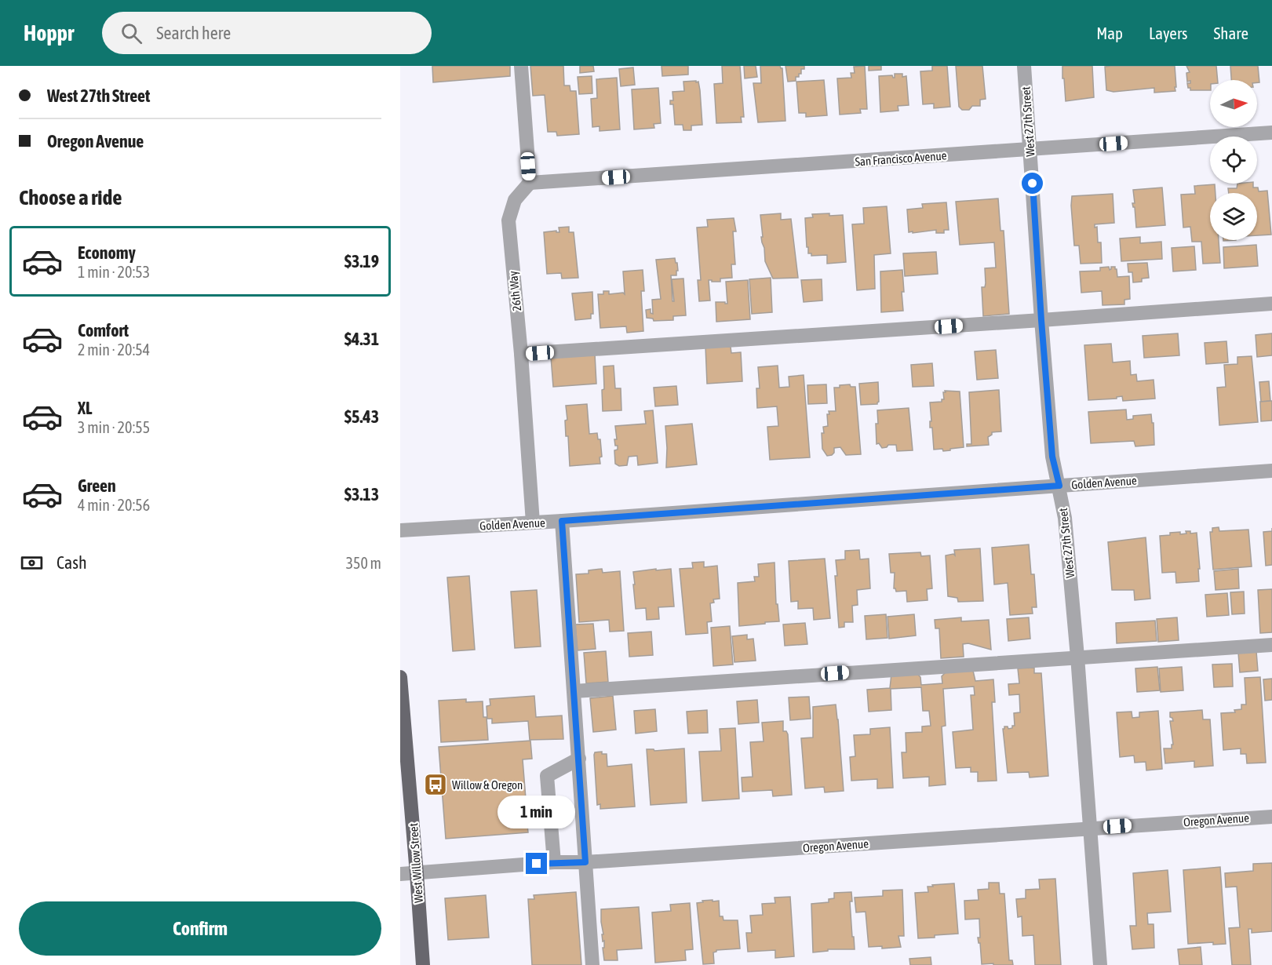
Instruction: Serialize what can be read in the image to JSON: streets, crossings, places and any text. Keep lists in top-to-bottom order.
{
  "streets": {
    "main road": ["West Willow Street"],
    "street": [
      "West 27th Street",
      "San Francisco Avenue",
      "26th Way",
      "Golden Avenue",
      "Oregon Avenue"
    ]
  },
  "crossings": [
    ["West 27th Street", "San Francisco Avenue"],
    ["West 27th Street", "Golden Avenue"],
    ["West 27th Street", "Oregon Avenue"],
    ["San Francisco Avenue", "26th Way"],
    ["26th Way", "Golden Avenue"],
    ["Oregon Avenue", "West Willow Street"]
  ],
  "places": {
    "bus stop": ["Willow & Oregon"]
  },
  "north": "right",
  "page": {
    "header": "Hoppr",
    "search": "Search here",
    "nav": ["Map", "Layers", "Share"],
    "banner": ["West 27th Street", "Oregon Avenue"],
    "heading": "Choose a ride",
    "list": [
      {
        "name": "Economy",
        "note": "1 min · 20:53",
        "value": "$3.19"
      },
      {
        "name": "Comfort",
        "note": "2 min · 20:54",
        "value": "$4.31"
      },
      {
        "name": "XL",
        "note": "3 min · 20:55",
        "value": "$5.43"
      },
      {
        "name": "Green",
        "note": "4 min · 20:56",
        "value": "$3.13"
      }
    ],
    "pay": ["Cash", "350 m"],
    "bubble": "1 min",
    "buttons": "Confirm"
  }
}
